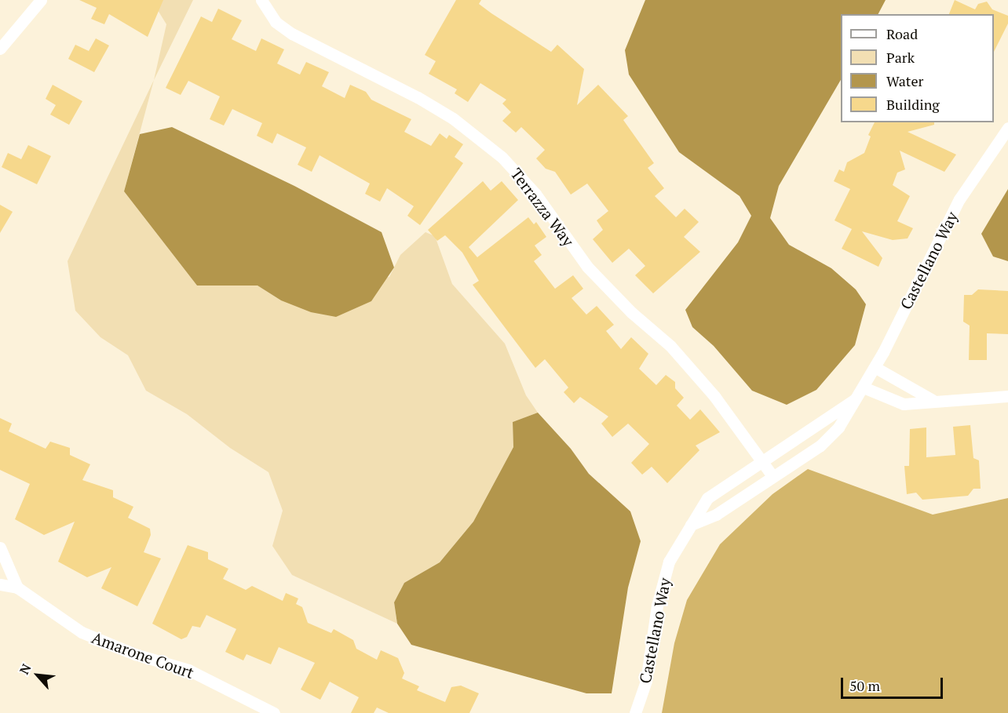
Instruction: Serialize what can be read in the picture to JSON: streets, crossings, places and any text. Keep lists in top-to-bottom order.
{
  "streets": {
    "street": ["Terrazza Way", "Castellano Way", "Amarone Court"]
  },
  "crossings": [
    ["Terrazza Way", "Castellano Way"]
  ],
  "legend": [
    "Road",
    "Park",
    "Water",
    "Building"
  ],
  "scale_bar": "50 m",
  "north": "top left"
}
